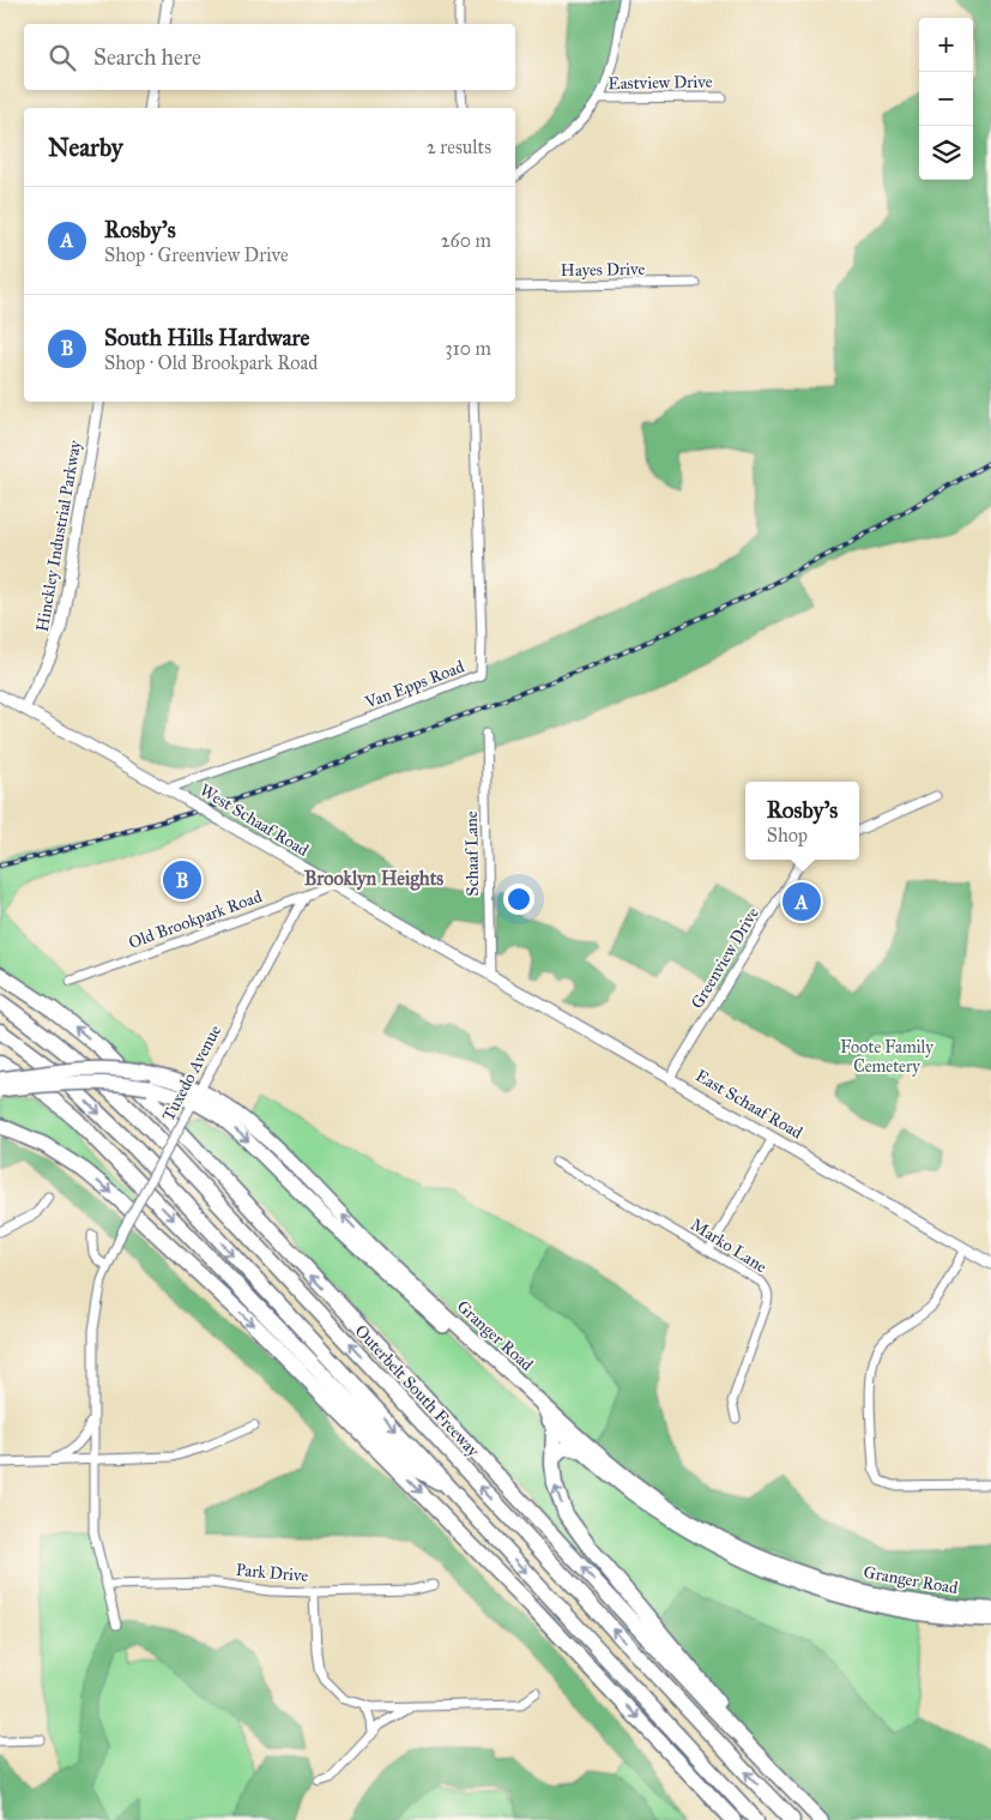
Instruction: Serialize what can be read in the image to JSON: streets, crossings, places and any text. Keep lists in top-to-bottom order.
{
  "streets": {
    "highway": ["Outerbelt South Freeway"],
    "main road": ["Granger Road"],
    "street": [
      "Eastview Drive",
      "Hayes Drive",
      "Hinckley Industrial Parkway",
      "Van Epps Road",
      "West Schaaf Road",
      "Schaaf Lane",
      "Old Brookpark Road",
      "Greenview Drive",
      "Tuxedo Avenue",
      "East Schaaf Road",
      "Marko Lane",
      "Park Drive"
    ]
  },
  "crossings": [
    ["Hinckley Industrial Parkway", "West Schaaf Road"],
    ["Van Epps Road", "West Schaaf Road"],
    ["West Schaaf Road", "Schaaf Lane"],
    ["West Schaaf Road", "Old Brookpark Road"],
    ["West Schaaf Road", "East Schaaf Road"],
    ["Schaaf Lane", "East Schaaf Road"],
    ["Old Brookpark Road", "Tuxedo Avenue"],
    ["Greenview Drive", "East Schaaf Road"],
    ["Tuxedo Avenue", "Granger Road"],
    ["Tuxedo Avenue", "Park Drive"]
  ],
  "districts": ["Brooklyn Heights"],
  "parks": ["Foote Family Cemetery"],
  "page": {
    "map_buttons": ["+", "−"],
    "search": "Search here",
    "heading": ["Nearby", "2 results"],
    "list": [
      {
        "mark": "A",
        "name": "Rosby's",
        "note": "Shop · Greenview Drive",
        "value": "260 m"
      },
      {
        "mark": "B",
        "name": "South Hills Hardware",
        "note": "Shop · Old Brookpark Road",
        "value": "310 m"
      }
    ],
    "popup": ["Rosby's", "Shop"],
    "pins": ["B", "A"]
  }
}
